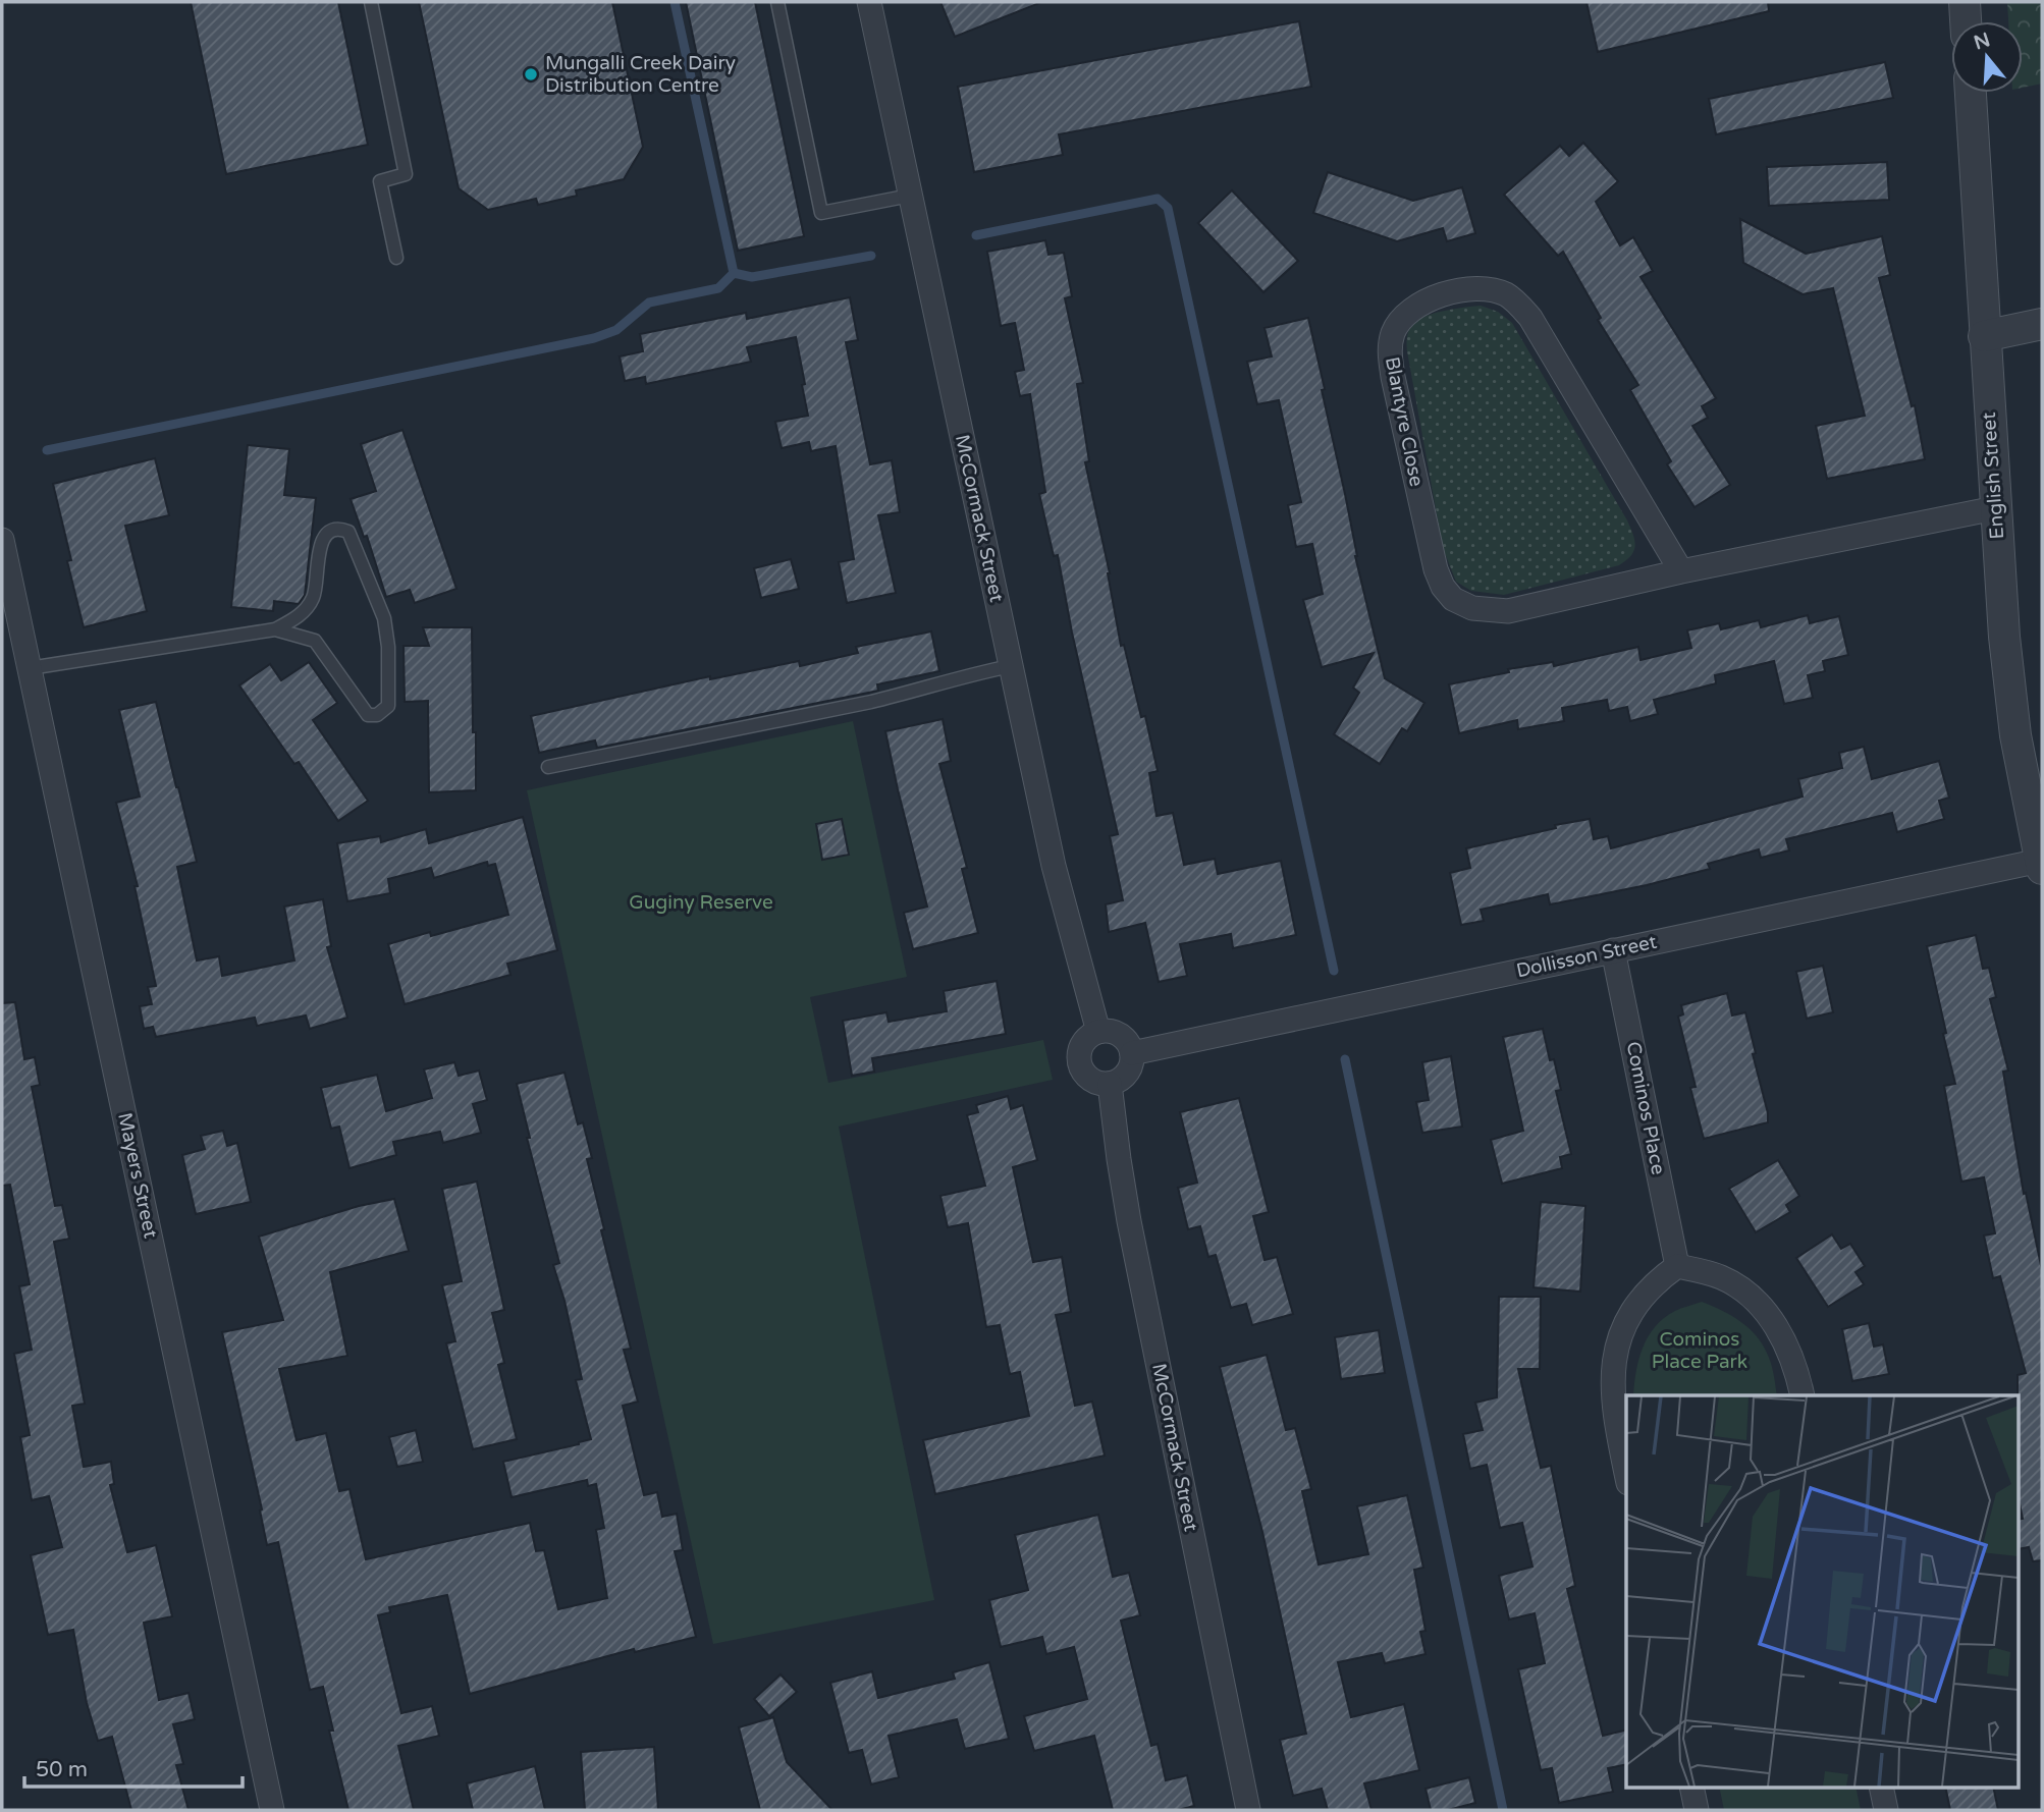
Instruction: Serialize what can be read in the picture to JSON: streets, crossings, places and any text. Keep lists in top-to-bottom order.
{
  "streets": {
    "street": [
      "Blantyre Close",
      "English Street",
      "McCormack Street",
      "Dollisson Street",
      "Cominos Place",
      "Mayers Street"
    ]
  },
  "crossings": [
    ["Blantyre Close", "English Street"],
    ["English Street", "Dollisson Street"],
    ["McCormack Street", "Dollisson Street"],
    ["Dollisson Street", "Cominos Place"]
  ],
  "parks": ["Guginy Reserve", "Cominos Place Park"],
  "places": ["Mungalli Creek Dairy Distribution Centre"],
  "scale_bar": "50 m",
  "north": "top"
}
